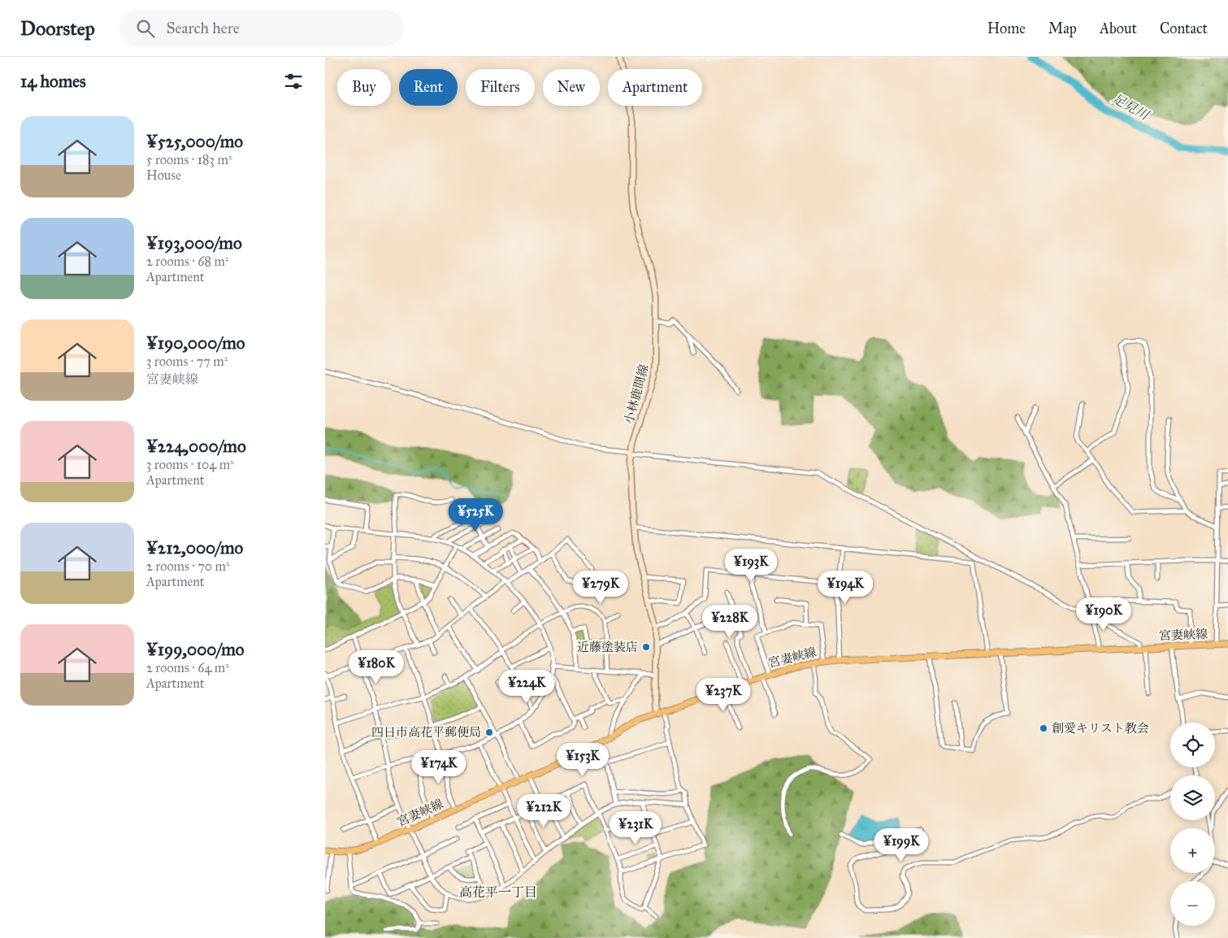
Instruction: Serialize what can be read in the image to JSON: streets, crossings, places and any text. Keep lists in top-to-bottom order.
{
  "streets": {
    "main road": ["小林鹿間線", "宮妻峡線"]
  },
  "crossings": [
    ["小林鹿間線", "宮妻峡線"]
  ],
  "districts": ["高花平一丁目"],
  "water": ["足見川"],
  "places": ["近藤塗装店", "創愛キリスト教会", "四日市高花平郵便局"],
  "page": {
    "header": "Doorstep",
    "search": "Search here",
    "nav": [
      "Home",
      "Map",
      "About",
      "Contact"
    ],
    "heading": "14 homes",
    "chip": [
      "Buy",
      "Rent",
      "Filters",
      "New",
      "Apartment"
    ],
    "list": [
      {
        "name": "¥525,000/mo",
        "note": "5 rooms · 183 m² · House"
      },
      {
        "name": "¥193,000/mo",
        "note": "2 rooms · 68 m² · Apartment"
      },
      {
        "name": "¥190,000/mo",
        "note": "3 rooms · 77 m² · 宮妻峡線"
      },
      {
        "name": "¥224,000/mo",
        "note": "3 rooms · 104 m² · Apartment"
      },
      {
        "name": "¥212,000/mo",
        "note": "2 rooms · 70 m² · Apartment"
      },
      {
        "name": "¥199,000/mo",
        "note": "2 rooms · 64 m² · Apartment"
      }
    ],
    "price": [
      "¥525K",
      "¥193K",
      "¥279K",
      "¥194K",
      "¥190K",
      "¥228K",
      "¥180K",
      "¥224K",
      "¥237K",
      "¥153K",
      "¥174K",
      "¥212K",
      "¥231K",
      "¥199K"
    ],
    "map_buttons": ["+", "−"]
  }
}
